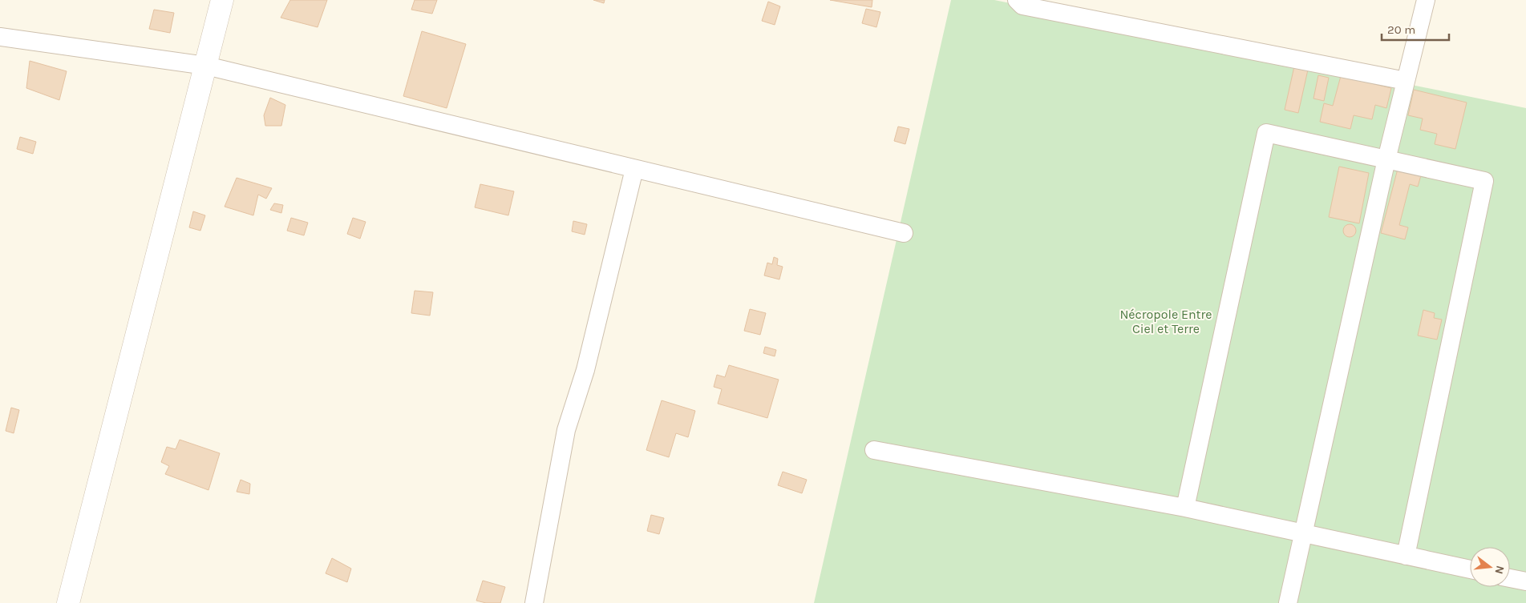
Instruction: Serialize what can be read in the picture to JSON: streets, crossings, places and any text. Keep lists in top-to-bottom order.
{
  "parks": ["Nécropole Entre Ciel et Terre"],
  "scale_bar": "20 m",
  "north": "right"
}
